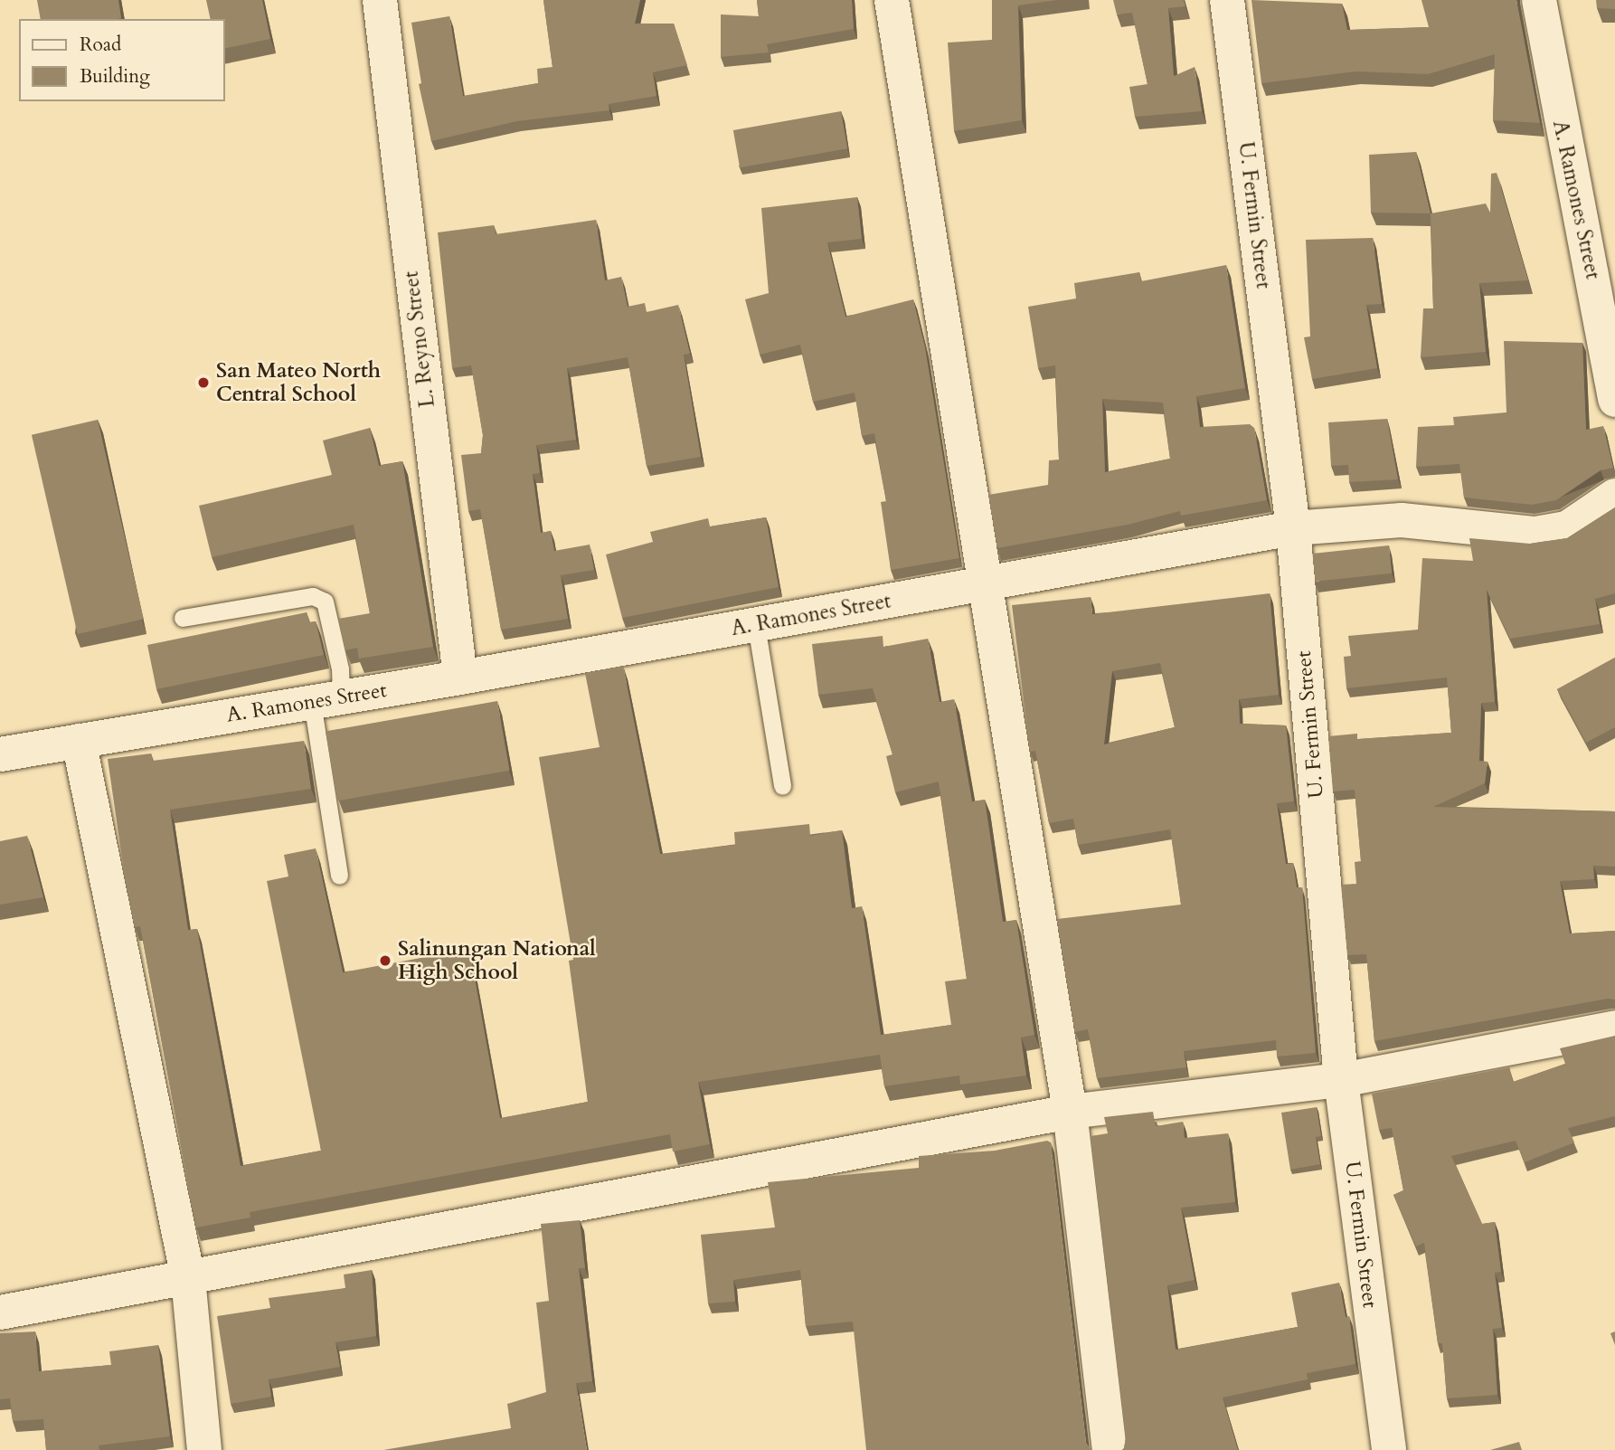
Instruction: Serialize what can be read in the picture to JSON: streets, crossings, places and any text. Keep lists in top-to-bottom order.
{
  "streets": {
    "street": ["A. Ramones Street", "U. Fermin Street", "L. Reyno Street"]
  },
  "crossings": [
    ["A. Ramones Street", "U. Fermin Street"],
    ["A. Ramones Street", "L. Reyno Street"]
  ],
  "places": ["San Mateo North Central School", "Salinungan National High School"],
  "legend": ["Road", "Building"]
}
